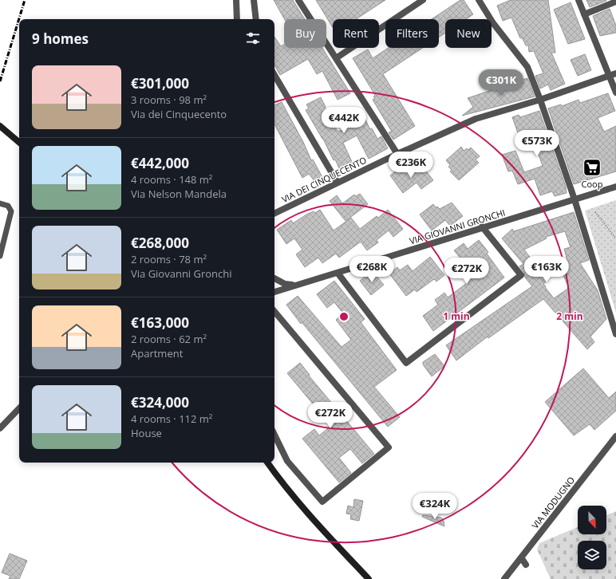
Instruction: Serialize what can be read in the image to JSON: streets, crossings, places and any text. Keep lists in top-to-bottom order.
{
  "streets": {
    "street": ["VIA DEI CINQUECENTO", "VIA GIOVANNI GRONCHI", "VIA MODUGNO"]
  },
  "places": {
    "supermarket": ["Coop"]
  },
  "north": "bottom right",
  "page": {
    "chip": [
      "Buy",
      "Rent",
      "Filters",
      "New"
    ],
    "heading": "9 homes",
    "list": [
      {
        "name": "€301,000",
        "note": "3 rooms · 98 m² · Via dei Cinquecento"
      },
      {
        "name": "€442,000",
        "note": "4 rooms · 148 m² · Via Nelson Mandela"
      },
      {
        "name": "€268,000",
        "note": "2 rooms · 78 m² · Via Giovanni Gronchi"
      },
      {
        "name": "€163,000",
        "note": "2 rooms · 62 m² · Apartment"
      },
      {
        "name": "€324,000",
        "note": "4 rooms · 112 m² · House"
      }
    ],
    "price": [
      "€301K",
      "€442K",
      "€573K",
      "€236K",
      "€268K",
      "€163K",
      "€272K",
      "€272K",
      "€324K"
    ]
  },
  "rings": ["1 min", "2 min"]
}
